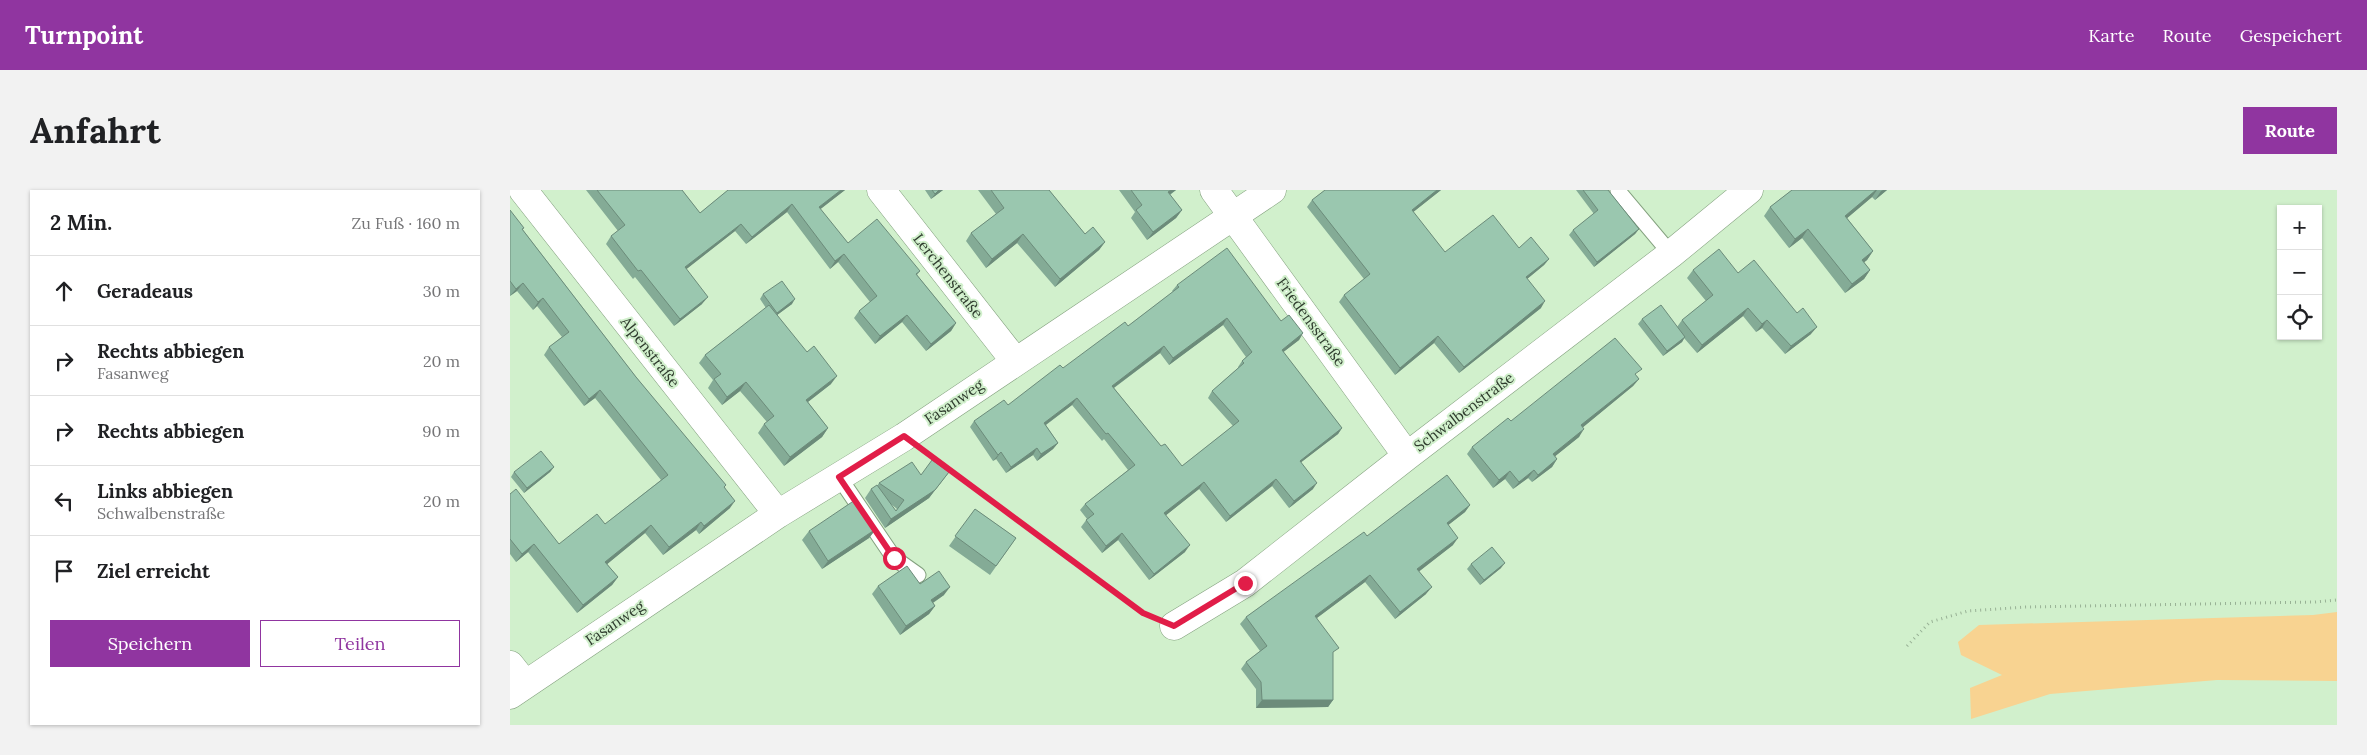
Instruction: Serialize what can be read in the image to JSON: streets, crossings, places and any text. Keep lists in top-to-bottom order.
{
  "streets": {
    "street": [
      "Lerchenstraße",
      "Friedensstraße",
      "Alpenstraße",
      "Fasanweg",
      "Schwalbenstraße"
    ]
  },
  "crossings": [
    ["Lerchenstraße", "Fasanweg"],
    ["Friedensstraße", "Fasanweg"],
    ["Friedensstraße", "Schwalbenstraße"],
    ["Alpenstraße", "Fasanweg"]
  ],
  "page": {
    "header": "Turnpoint",
    "nav": ["Karte", "Route", "Gespeichert"],
    "buttons": [
      "Route",
      ["Speichern", "Teilen"]
    ],
    "title": "Anfahrt",
    "heading": ["2 Min.", "Zu Fuß · 160 m"],
    "map_buttons": ["+", "−"],
    "list": [
      ["Geradeaus", "30 m"],
      ["Rechts abbiegen", "Fasanweg", "20 m"],
      ["Rechts abbiegen", "90 m"],
      ["Links abbiegen", "Schwalbenstraße", "20 m"],
      "Ziel erreicht"
    ]
  }
}
